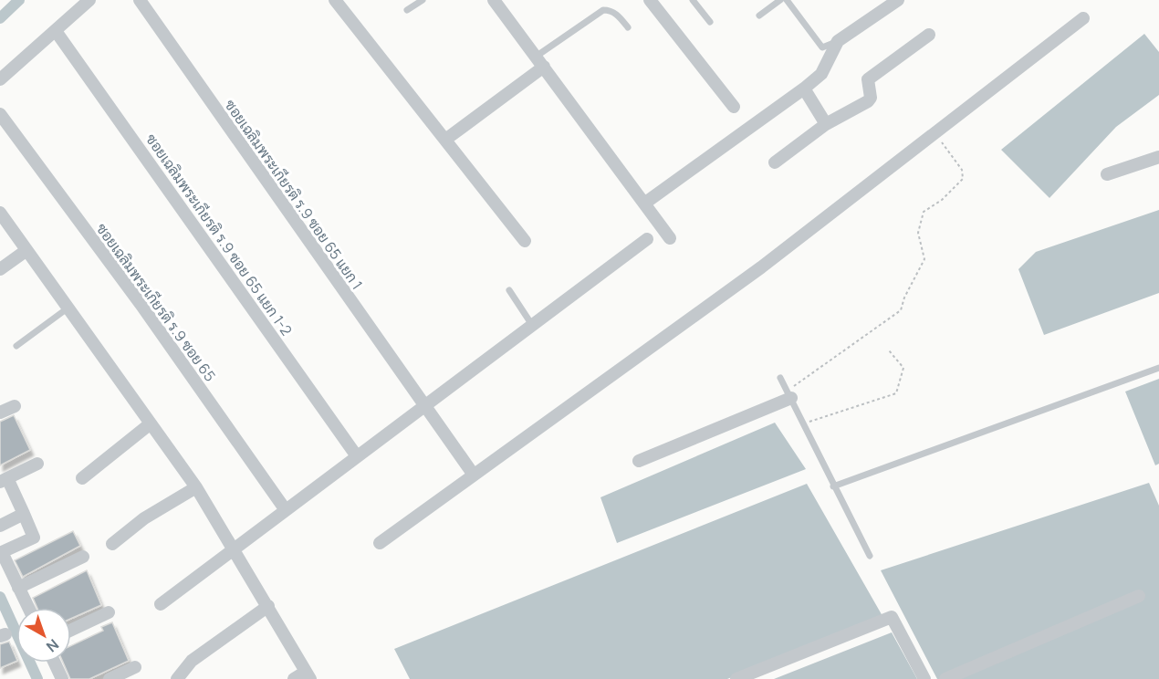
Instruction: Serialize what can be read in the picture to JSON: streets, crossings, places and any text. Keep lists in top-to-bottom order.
{
  "streets": {
    "street": ["ซอยเฉลิมพระเกียรติ ร.9 ซอย 65 แยก 1", "ซอยเฉลิมพระเกียรติ ร.9 ซอย 65 แยก 1-2", "ซอยเฉลิมพระเกียรติ ร.9 ซอย 65"]
  },
  "north": "bottom right"
}
